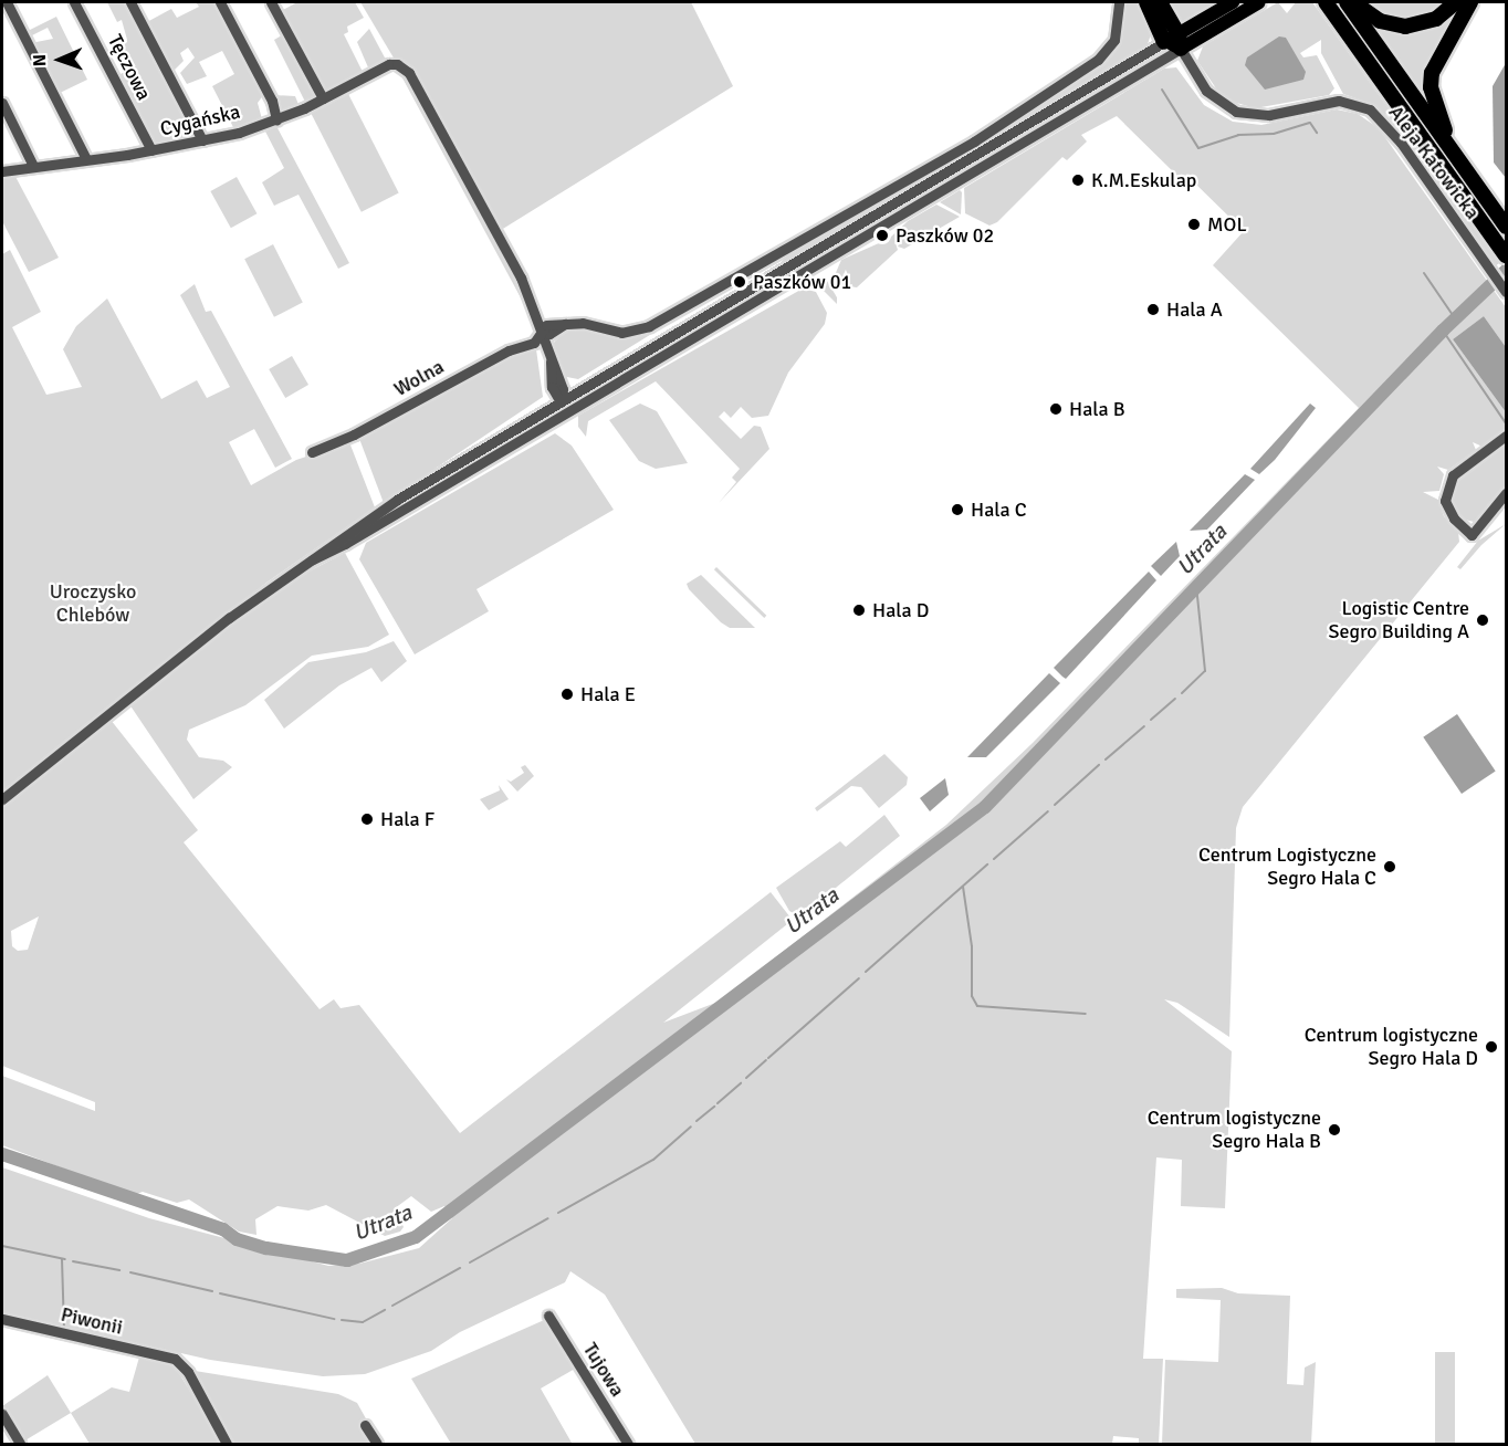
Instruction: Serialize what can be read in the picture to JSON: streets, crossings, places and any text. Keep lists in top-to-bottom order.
{
  "streets": {
    "street": [
      "Tęczowa",
      "Cygańska",
      "Aleja Katowicka",
      "Wolna",
      "Piwonii",
      "Tujowa"
    ]
  },
  "crossings": [
    ["Tęczowa", "Cygańska"],
    ["Cygańska", "Wolna"]
  ],
  "water": ["Utrata"],
  "parks": ["Uroczysko Chlebów"],
  "places": [
    "K.M.Eskulap",
    "MOL",
    "Paszków 02",
    "Paszków 01",
    "Hala A",
    "Hala B",
    "Hala C",
    "Hala D",
    "Logistic Centre Segro Building A",
    "Hala E",
    "Hala F",
    "Centrum Logistyczne Segro Hala C",
    "Centrum logistyczne Segro Hala D",
    "Centrum logistyczne Segro Hala B"
  ],
  "north": "left"
}
